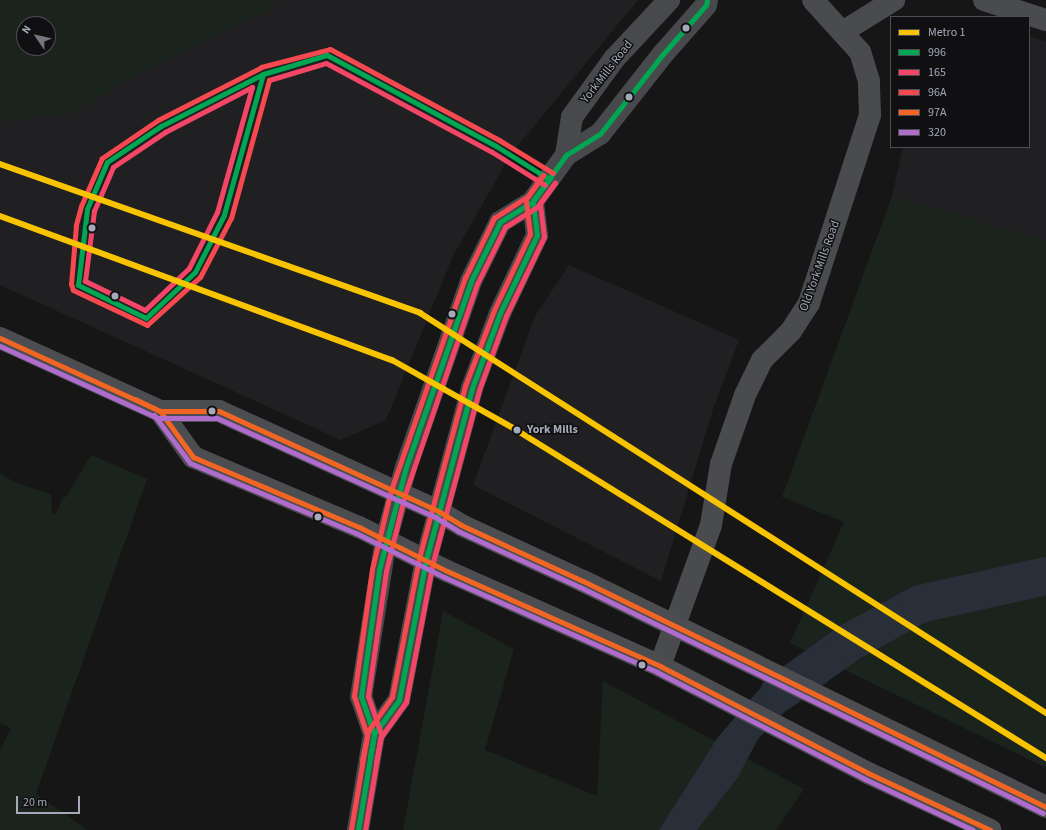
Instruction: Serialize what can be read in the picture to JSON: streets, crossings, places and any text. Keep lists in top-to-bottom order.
{
  "streets": {
    "main road": ["York Mills Road"],
    "street": ["Old York Mills Road"]
  },
  "places": ["York Mills"],
  "lines": [
    "transit line 996",
    "transit line 96A",
    "transit line 165",
    "metro line 1",
    "transit line 97A",
    "transit line 320"
  ],
  "legend": [
    "Metro 1",
    "996",
    "165",
    "96A",
    "97A",
    "320"
  ],
  "scale_bar": "20 m",
  "north": "top left"
}
